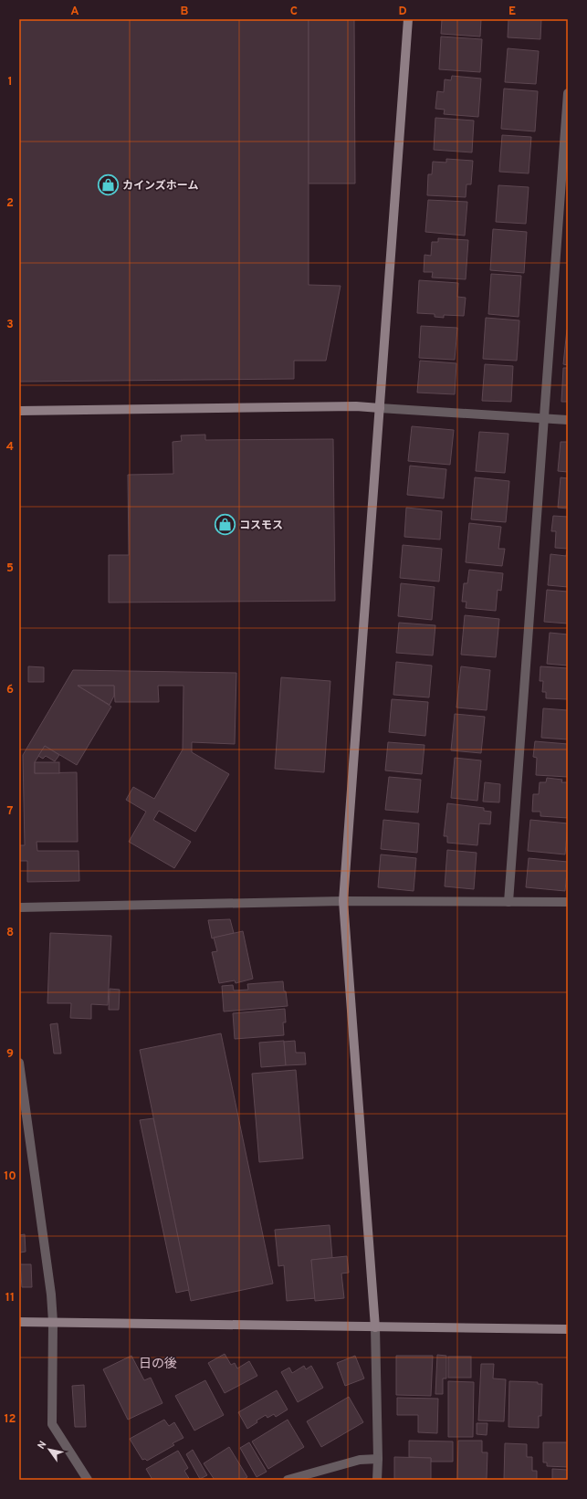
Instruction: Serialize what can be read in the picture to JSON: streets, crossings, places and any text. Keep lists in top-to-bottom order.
{
  "districts": ["日の後"],
  "places": {
    "shop": ["カインズホーム", "コスモス"]
  },
  "north": "top left",
  "grid": {
    "columns": [
      "A",
      "B",
      "C",
      "D",
      "E"
    ],
    "rows": [
      "1",
      "2",
      "3",
      "4",
      "5",
      "6",
      "7",
      "8",
      "9",
      "10",
      "11",
      "12"
    ]
  }
}
